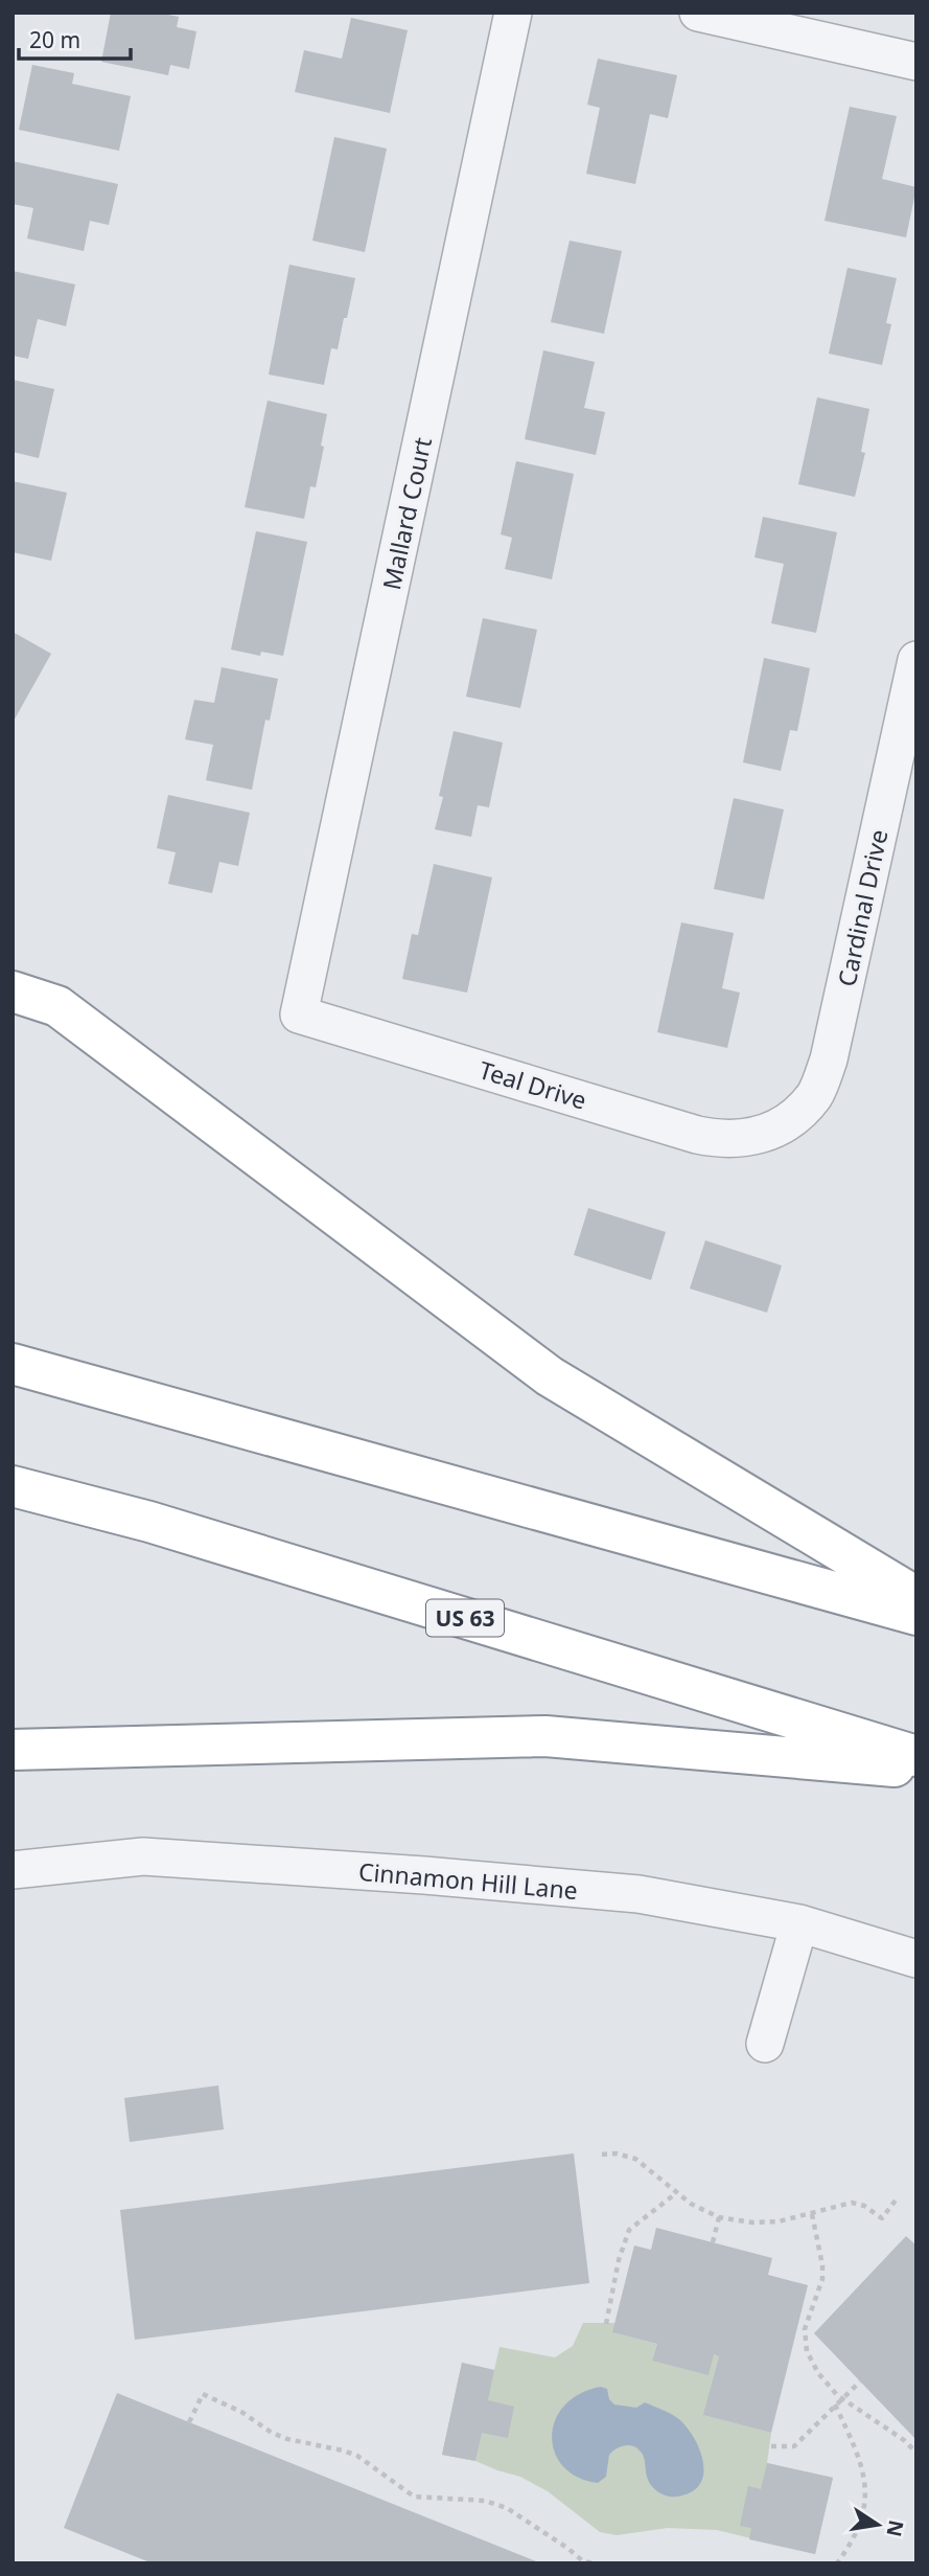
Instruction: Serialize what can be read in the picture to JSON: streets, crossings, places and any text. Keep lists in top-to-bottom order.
{
  "streets": {
    "highway": ["US 63"],
    "street": [
      "Mallard Court",
      "Cardinal Drive",
      "Teal Drive",
      "Cinnamon Hill Lane"
    ]
  },
  "crossings": [
    ["Mallard Court", "Teal Drive"],
    ["Cardinal Drive", "Teal Drive"]
  ],
  "scale_bar": "20 m",
  "north": "right"
}
